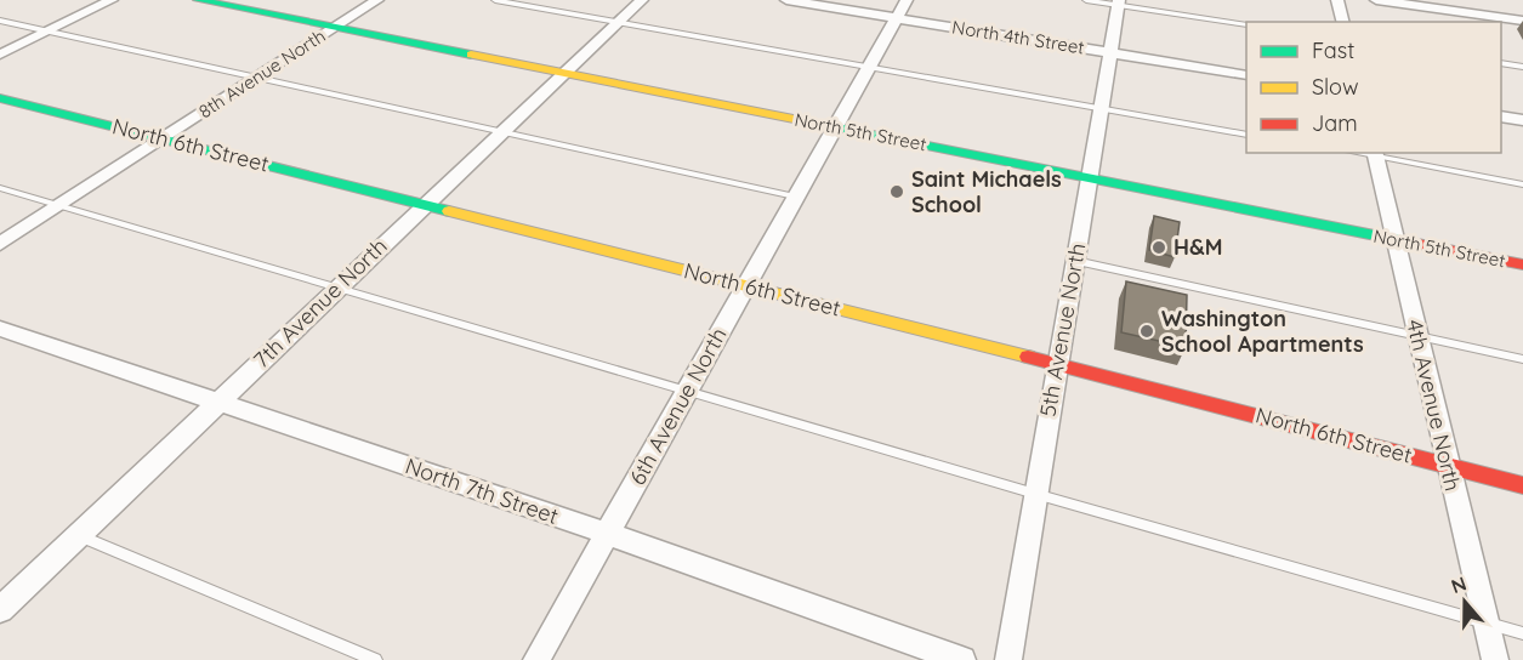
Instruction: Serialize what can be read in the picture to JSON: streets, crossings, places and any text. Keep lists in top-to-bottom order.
{
  "streets": {
    "main road": ["North 5th Street", "North 6th Street"],
    "street": [
      "North 4th Street",
      "8th Avenue North",
      "7th Avenue North",
      "5th Avenue North",
      "4th Avenue North",
      "6th Avenue North",
      "North 7th Street"
    ]
  },
  "crossings": [
    ["North 4th Street", "5th Avenue North"],
    ["North 4th Street", "6th Avenue North"],
    ["8th Avenue North", "North 5th Street"],
    ["8th Avenue North", "North 6th Street"],
    ["North 5th Street", "7th Avenue North"],
    ["North 5th Street", "5th Avenue North"],
    ["North 5th Street", "4th Avenue North"],
    ["North 5th Street", "6th Avenue North"],
    ["North 6th Street", "7th Avenue North"],
    ["North 6th Street", "5th Avenue North"],
    ["North 6th Street", "4th Avenue North"],
    ["North 6th Street", "6th Avenue North"],
    ["7th Avenue North", "North 7th Street"],
    ["6th Avenue North", "North 7th Street"]
  ],
  "places": ["Saint Michaels School", "H&M", "Washington School Apartments"],
  "legend": ["Fast", "Slow", "Jam"],
  "north": "top"
}
